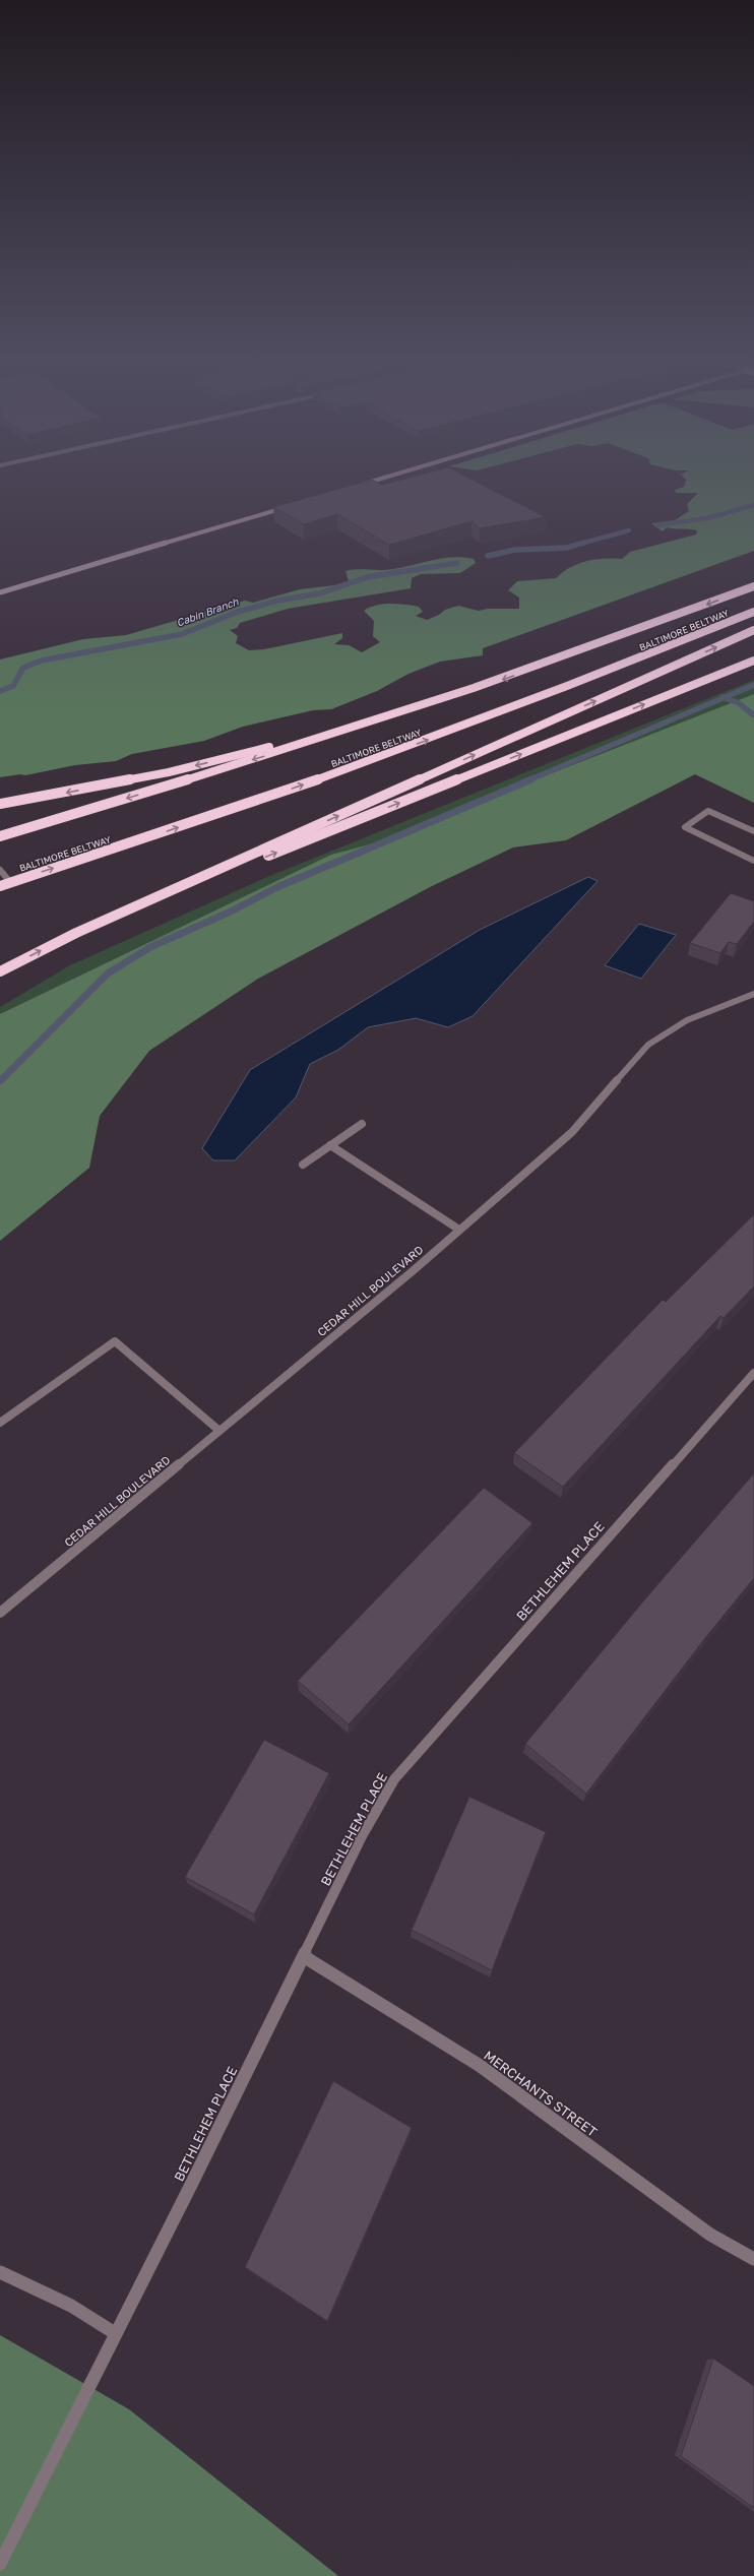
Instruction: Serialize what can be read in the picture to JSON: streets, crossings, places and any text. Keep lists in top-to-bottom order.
{
  "streets": {
    "highway": ["BALTIMORE BELTWAY"],
    "street": ["CEDAR HILL BOULEVARD", "BETHLEHEM PLACE", "MERCHANTS STREET"]
  },
  "crossings": [
    ["BETHLEHEM PLACE", "MERCHANTS STREET"]
  ],
  "water": ["Cabin Branch"]
}
